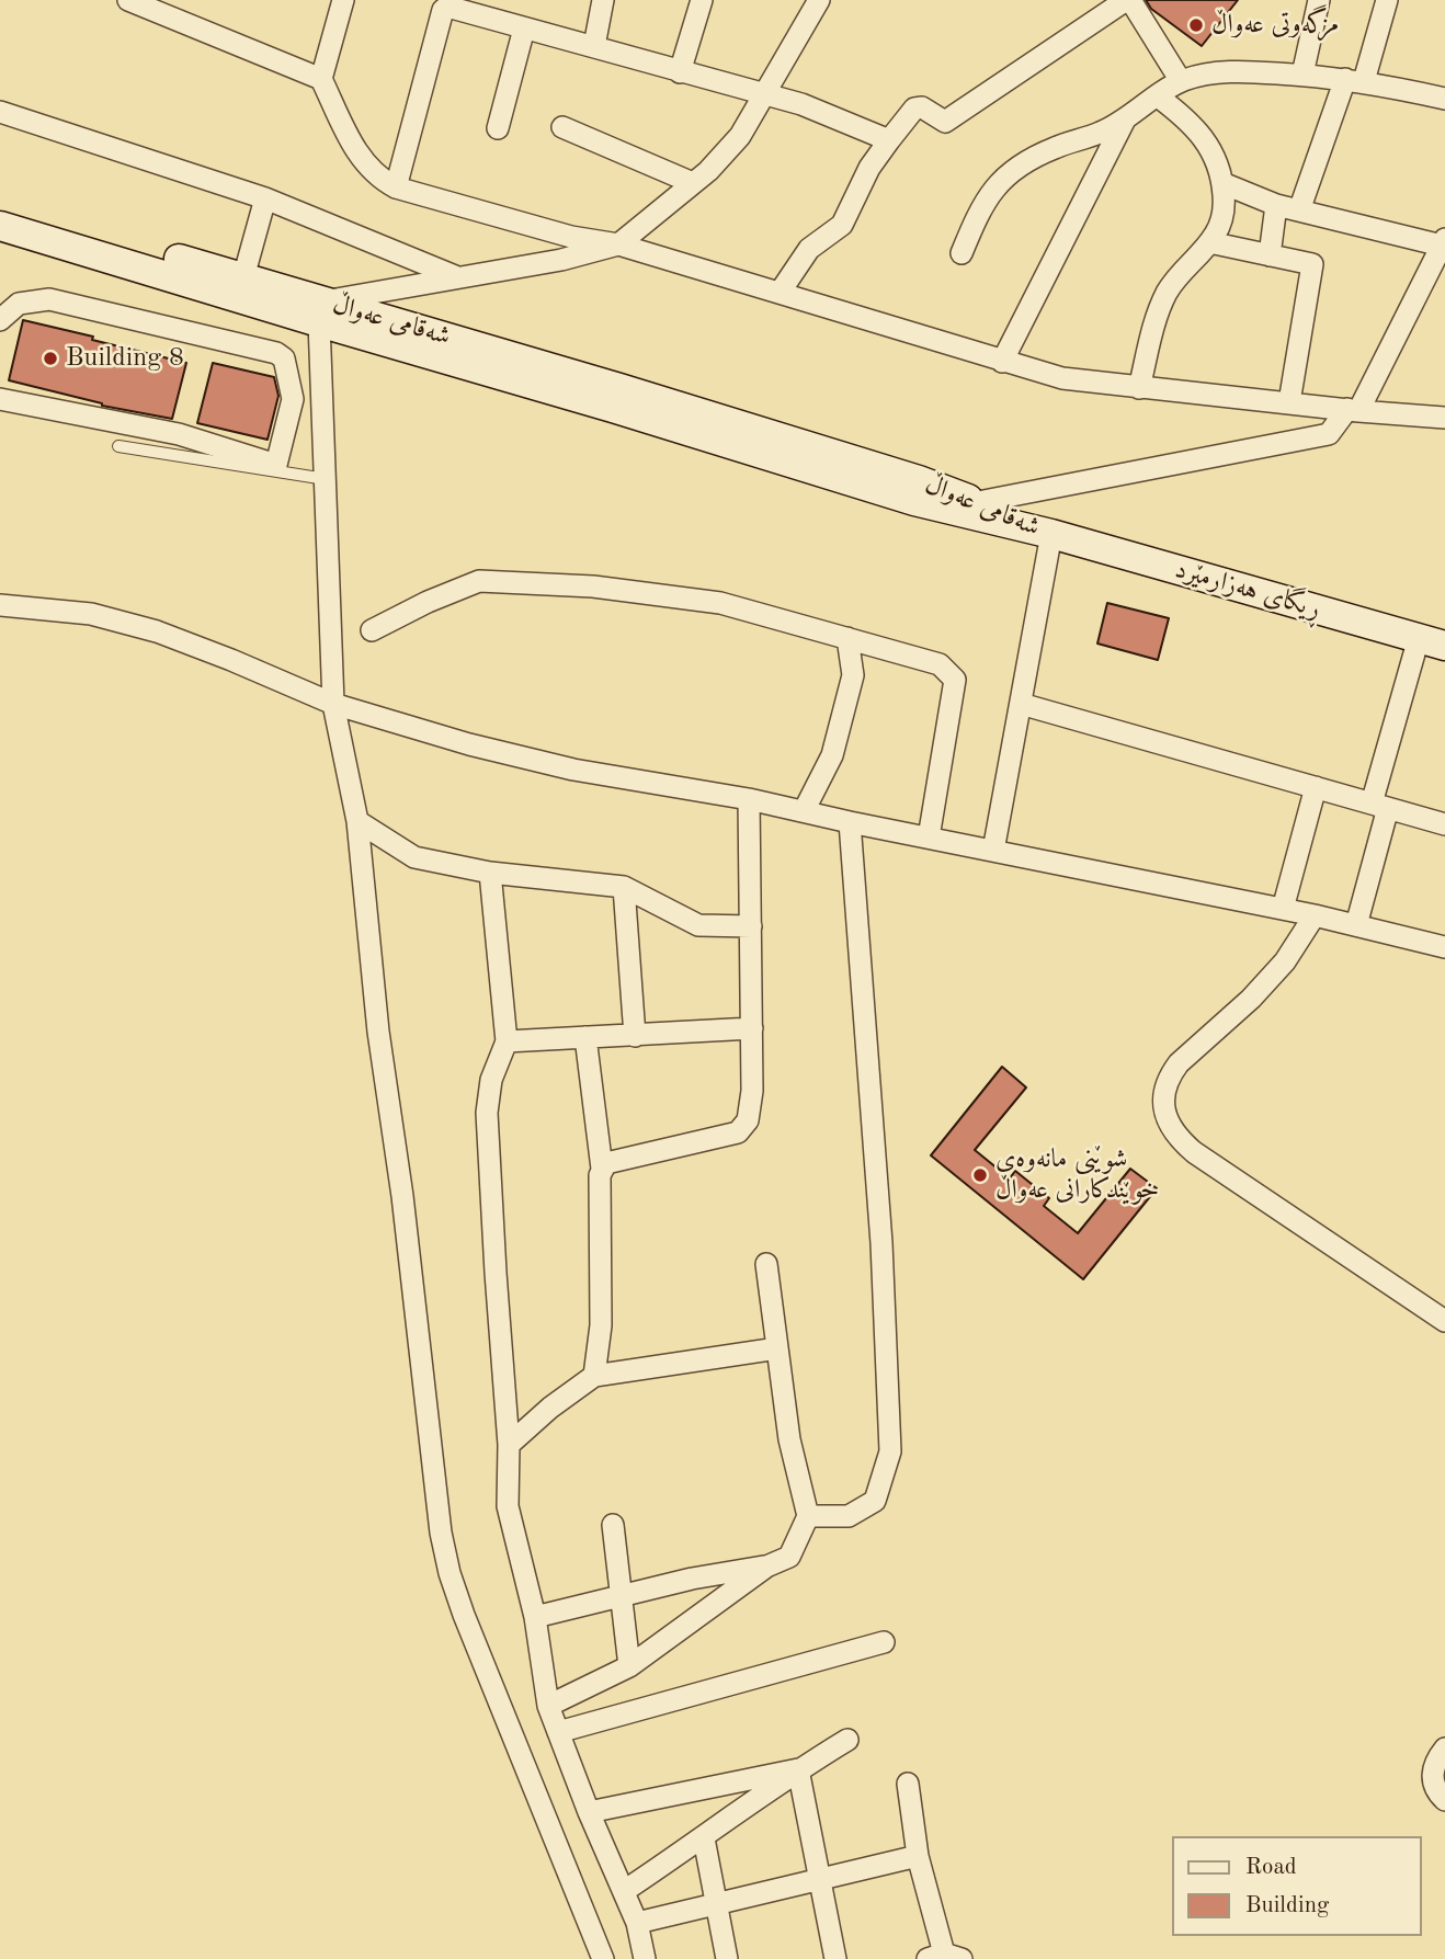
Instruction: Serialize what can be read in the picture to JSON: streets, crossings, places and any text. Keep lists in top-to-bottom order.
{
  "streets": {
    "main road": ["شەقامی عەواڵ", "ڕیگای هەزارمێرد"]
  },
  "crossings": [
    ["شەقامی عەواڵ", "ڕیگای هەزارمێرد"]
  ],
  "places": ["مزگەوتی عەواڵ", "Building 8", "شوێنی مانەوەی خوێندکارانی عەواڵ"],
  "legend": ["Road", "Building"]
}
